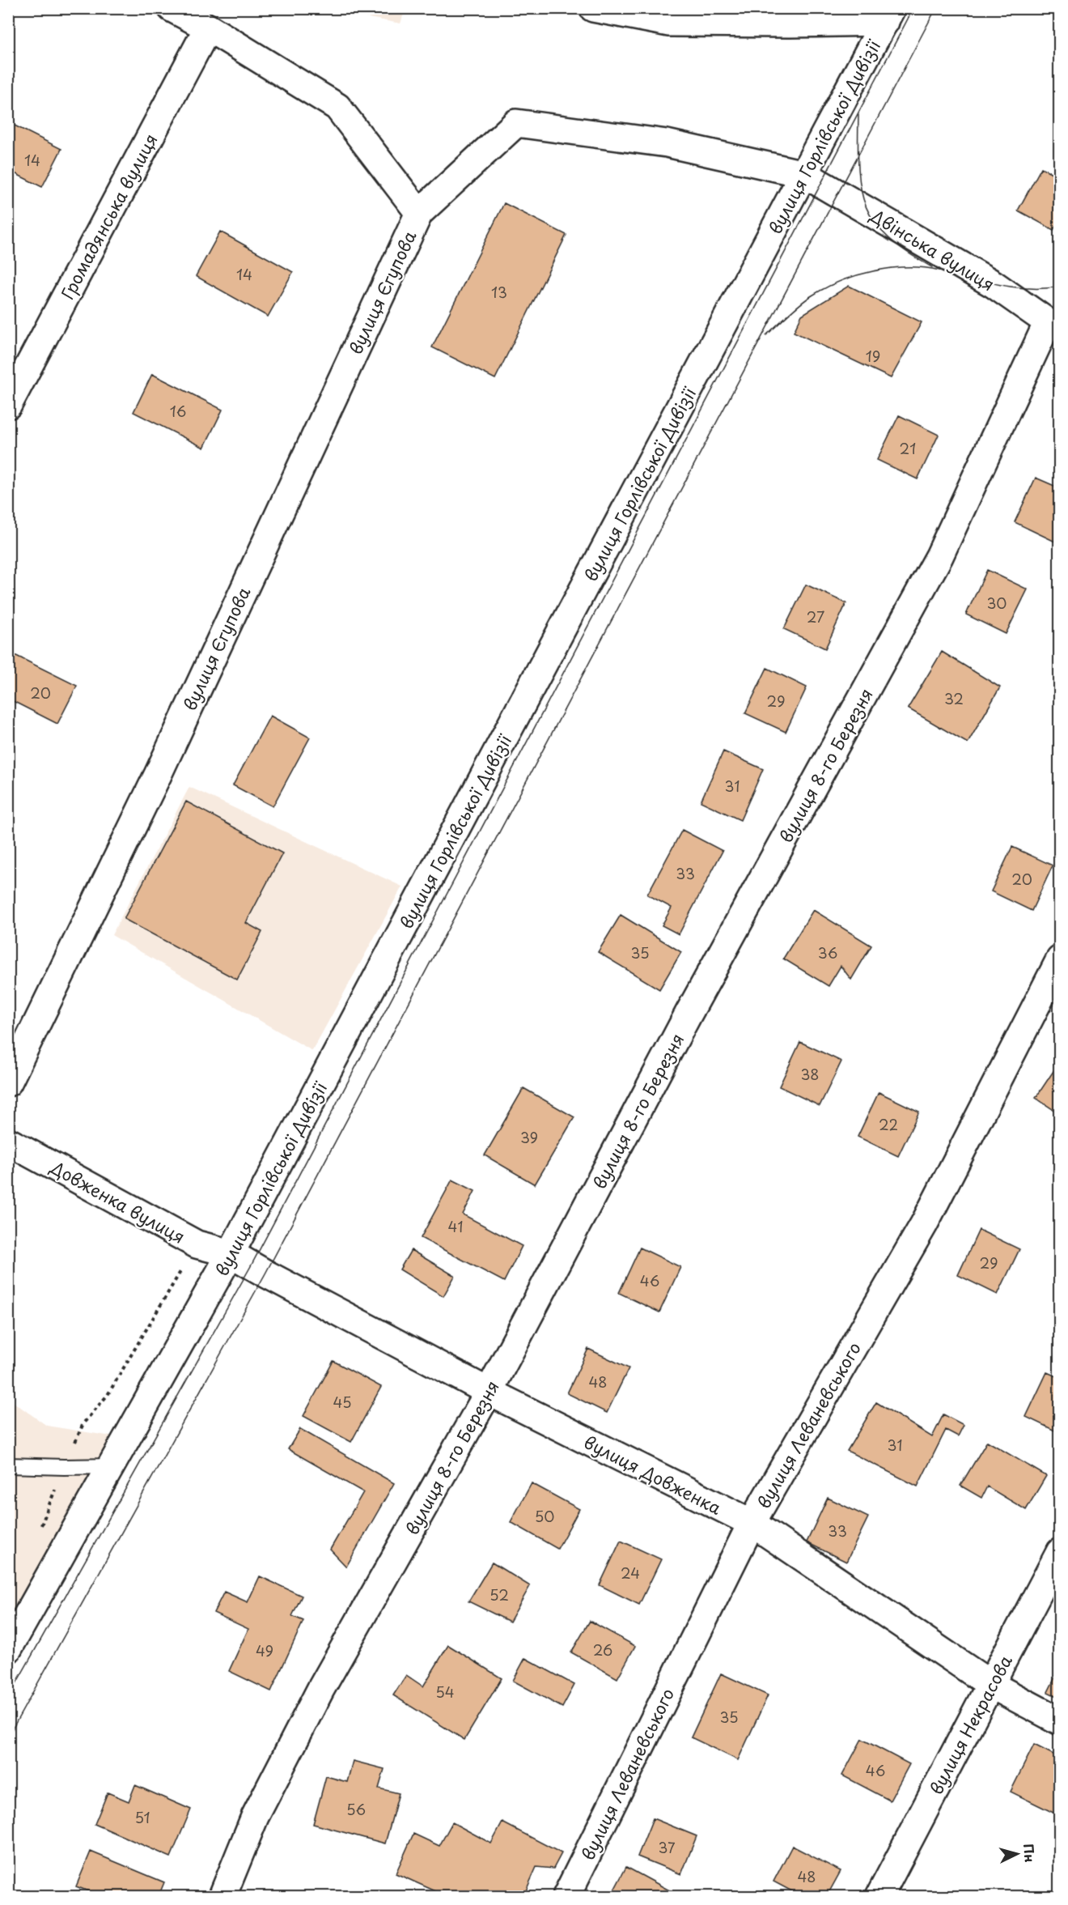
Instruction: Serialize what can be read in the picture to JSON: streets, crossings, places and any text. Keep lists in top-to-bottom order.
{
  "streets": {
    "street": [
      "вулиця Горлівської Дивізії",
      "Громадянська вулиця",
      "Двінська вулиця",
      "вулиця Єгупова",
      "вулиця 8-го Березня",
      "Довженка вулиця",
      "вулиця Леваневського",
      "вулиця Довженка",
      "вулиця Некрасова"
    ]
  },
  "crossings": [
    ["вулиця Горлівської Дивізії", "Двінська вулиця"],
    ["вулиця Горлівської Дивізії", "Довженка вулиця"],
    ["вулиця Горлівської Дивізії", "вулиця Довженка"],
    ["Двінська вулиця", "вулиця Єгупова"],
    ["Двінська вулиця", "вулиця 8-го Березня"],
    ["вулиця 8-го Березня", "вулиця Довженка"],
    ["Довженка вулиця", "вулиця Довженка"],
    ["вулиця Леваневського", "вулиця Довженка"],
    ["вулиця Довженка", "вулиця Некрасова"]
  ],
  "house_numbers": [
    "14",
    "14",
    "13",
    "19",
    "16",
    "21",
    "30",
    "27",
    "20",
    "32",
    "29",
    "31",
    "33",
    "20",
    "35",
    "36",
    "38",
    "22",
    "39",
    "41",
    "29",
    "46",
    "48",
    "45",
    "31",
    "50",
    "33",
    "24",
    "52",
    "26",
    "49",
    "54",
    "35",
    "46",
    "56",
    "51",
    "37",
    "48"
  ],
  "north": "right"
}
